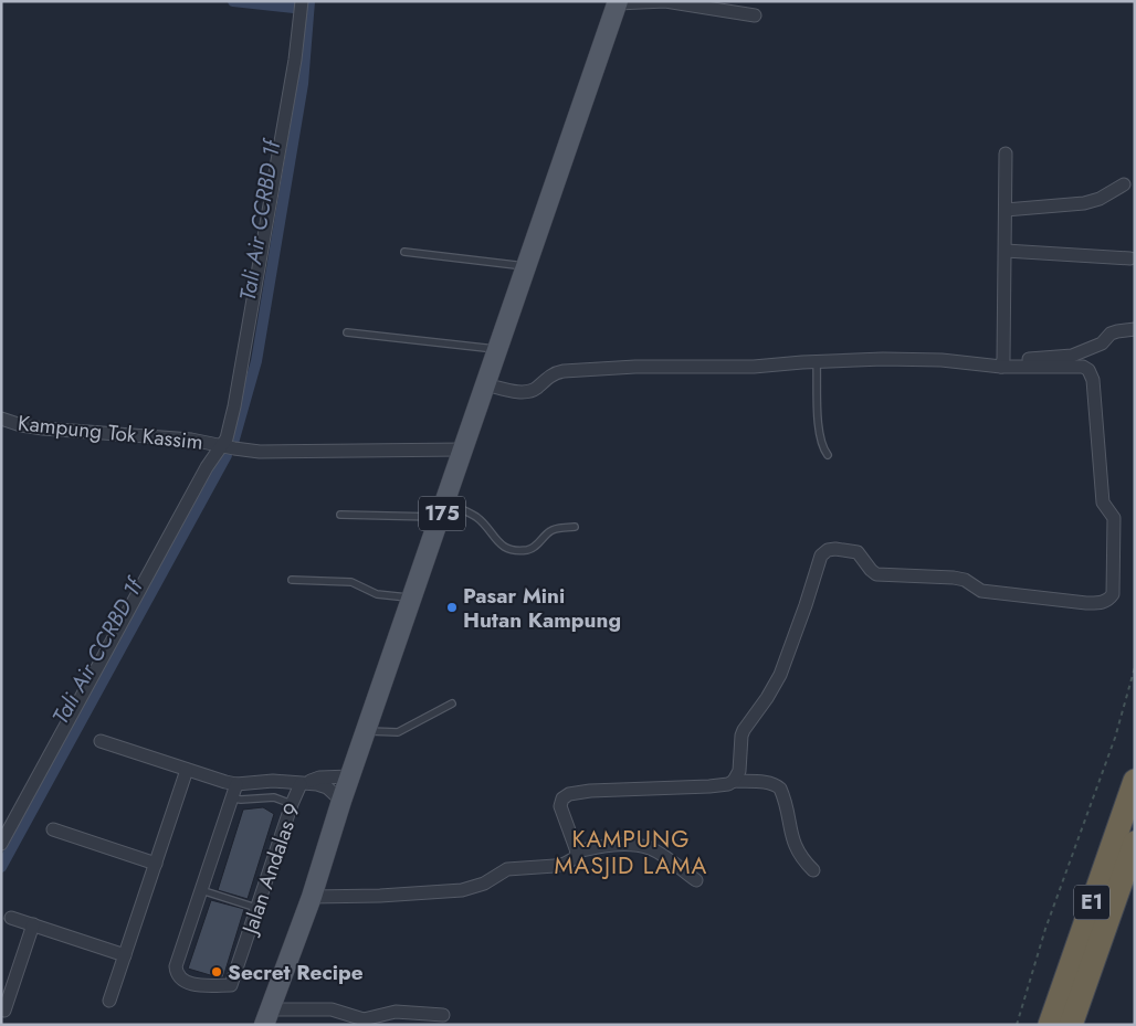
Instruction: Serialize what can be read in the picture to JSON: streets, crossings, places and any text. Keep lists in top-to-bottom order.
{
  "streets": {
    "highway": ["E1"],
    "main road": ["175"],
    "street": ["Kampung Tok Kassim", "Jalan Andalas 9"]
  },
  "crossings": [
    ["Kampung Tok Kassim", "175"]
  ],
  "districts": ["KAMPUNG MASJID LAMA"],
  "water": ["Tali Air CCRBD 1f"],
  "places": ["Pasar Mini Hutan Kampung", "Secret Recipe"]
}
